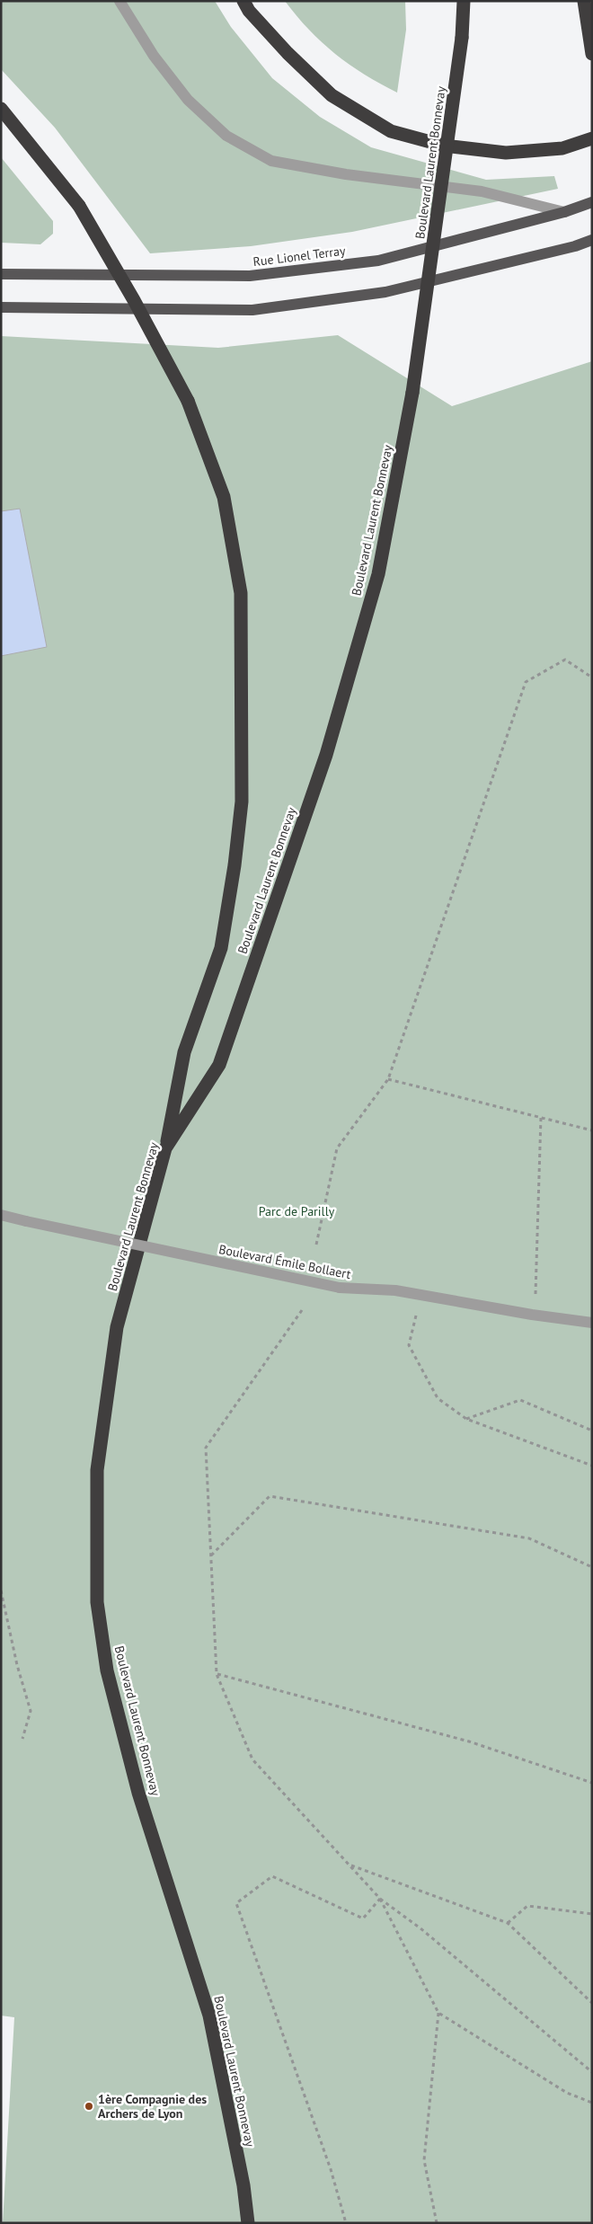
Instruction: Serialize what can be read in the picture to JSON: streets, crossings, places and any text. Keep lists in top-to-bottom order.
{
  "streets": {
    "highway": ["Boulevard Laurent Bonnevay"],
    "main road": ["Rue Lionel Terray"],
    "lane": ["Boulevard Émile Bollaert"]
  },
  "parks": ["Parc de Parilly"],
  "places": ["1ère Compagnie des Archers de Lyon"]
}
